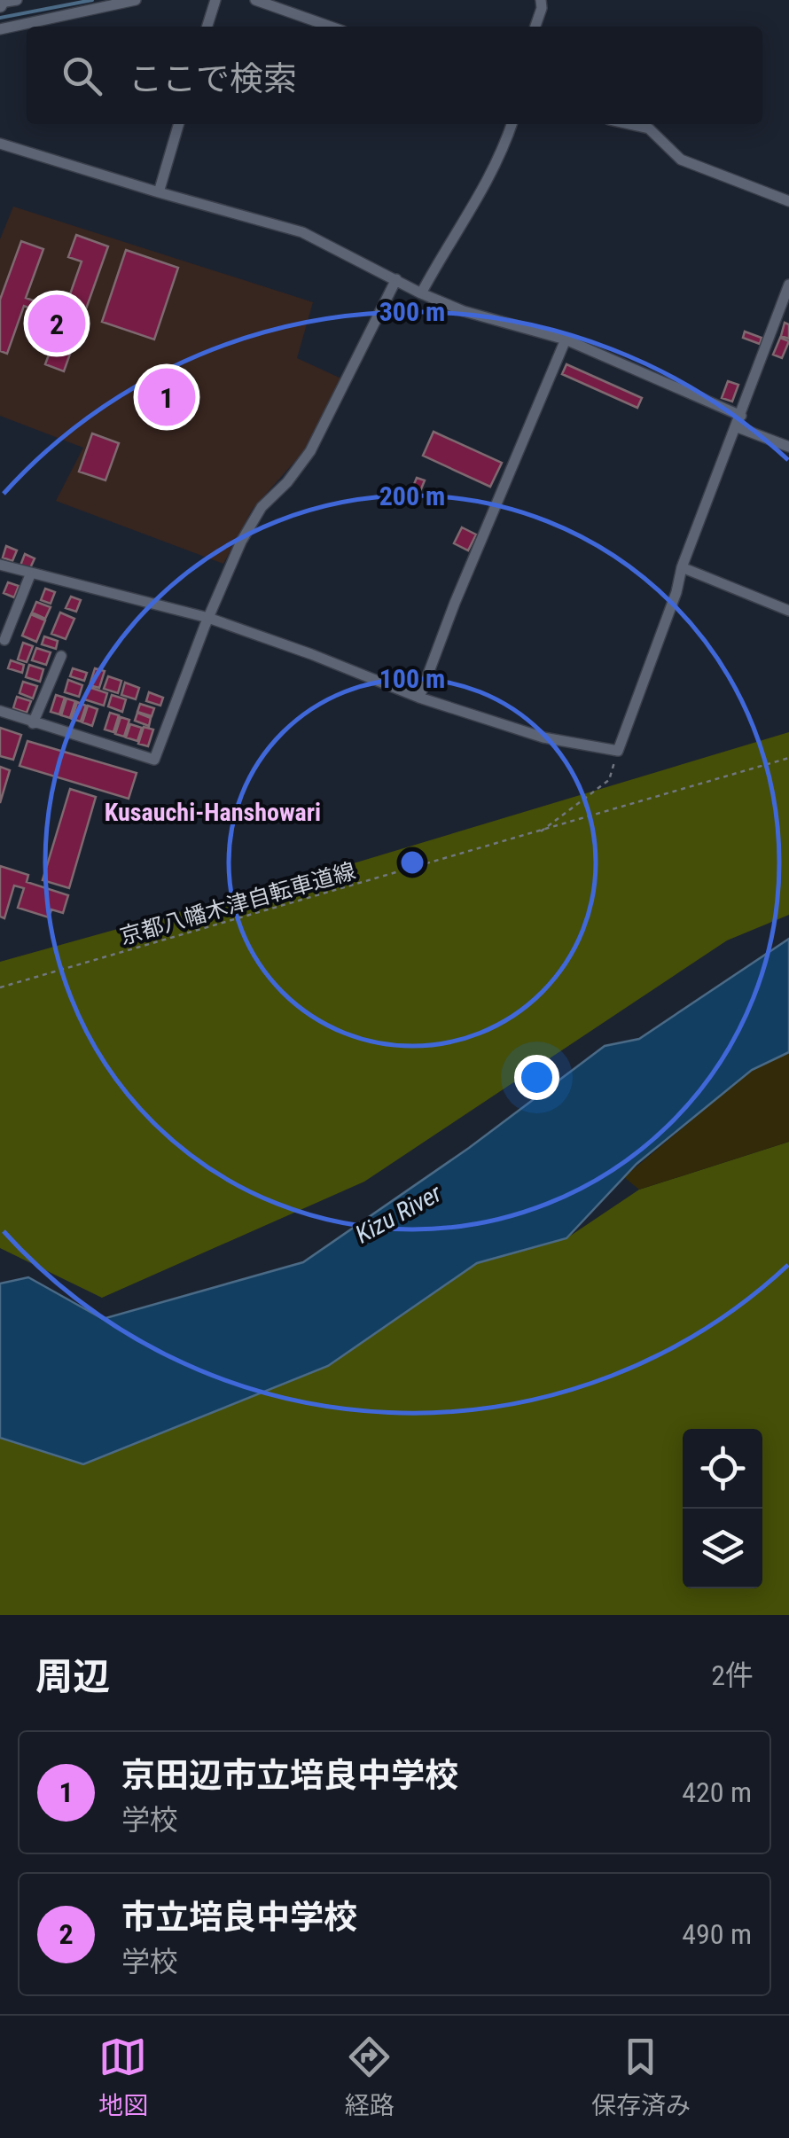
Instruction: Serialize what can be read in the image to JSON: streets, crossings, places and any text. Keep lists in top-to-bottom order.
{
  "streets": {
    "path": ["京都八幡木津自転車道線"]
  },
  "districts": ["Kusauchi-Hanshowari"],
  "water": ["Kizu River"],
  "page": {
    "search": "ここで検索",
    "pins": ["2", "1"],
    "heading": ["周辺", "2件"],
    "list": [
      {
        "mark": "1",
        "name": "京田辺市立培良中学校",
        "note": "学校",
        "value": "420 m"
      },
      {
        "mark": "2",
        "name": "市立培良中学校",
        "note": "学校",
        "value": "490 m"
      }
    ],
    "nav": ["地図", "経路", "保存済み"]
  },
  "rings": ["300 m", "200 m", "100 m"]
}
